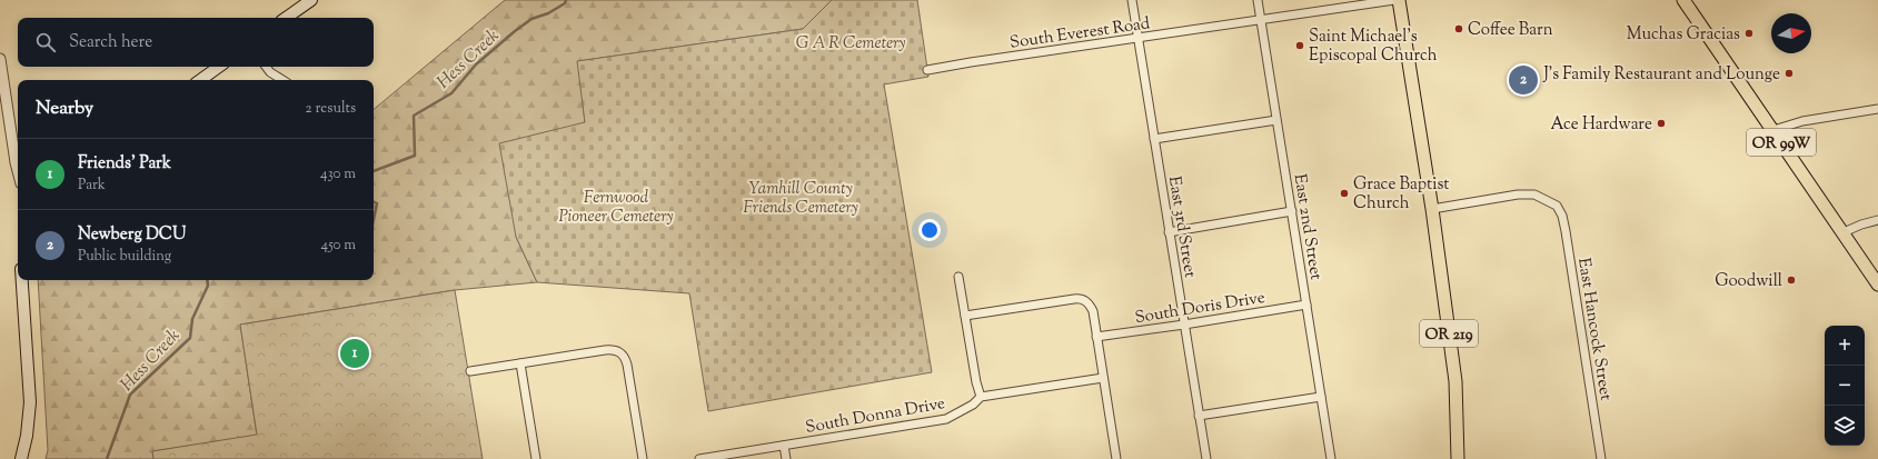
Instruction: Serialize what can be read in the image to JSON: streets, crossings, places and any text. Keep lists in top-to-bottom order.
{
  "streets": {
    "main road": ["OR 99W", "OR 219"],
    "street": [
      "South Everest Road",
      "East 3rd Street",
      "East 2nd Street",
      "South Doris Drive",
      "East Hancock Street",
      "South Donna Drive"
    ]
  },
  "crossings": [
    ["South Everest Road", "East 3rd Street"],
    ["South Everest Road", "East 2nd Street"],
    ["East 3rd Street", "South Doris Drive"],
    ["East 2nd Street", "South Doris Drive"],
    ["East Hancock Street", "OR 219"]
  ],
  "water": ["Hess Creek"],
  "parks": ["G A R Cemetery", "Yamhill County Friends Cemetery", "Fernwood Pioneer Cemetery"],
  "places": [
    "Coffee Barn",
    "Muchas Gracias",
    "Saint Michael's Episcopal Church",
    "J's Family Restaurant and Lounge",
    "Ace Hardware",
    "Grace Baptist Church",
    "Goodwill"
  ],
  "north": "right",
  "page": {
    "search": "Search here",
    "pins": ["2", "1"],
    "heading": ["Nearby", "2 results"],
    "list": [
      {
        "mark": "1",
        "name": "Friends' Park",
        "note": "Park",
        "value": "430 m"
      },
      {
        "mark": "2",
        "name": "Newberg DCU",
        "note": "Public building",
        "value": "450 m"
      }
    ],
    "map_buttons": ["+", "−"]
  }
}
